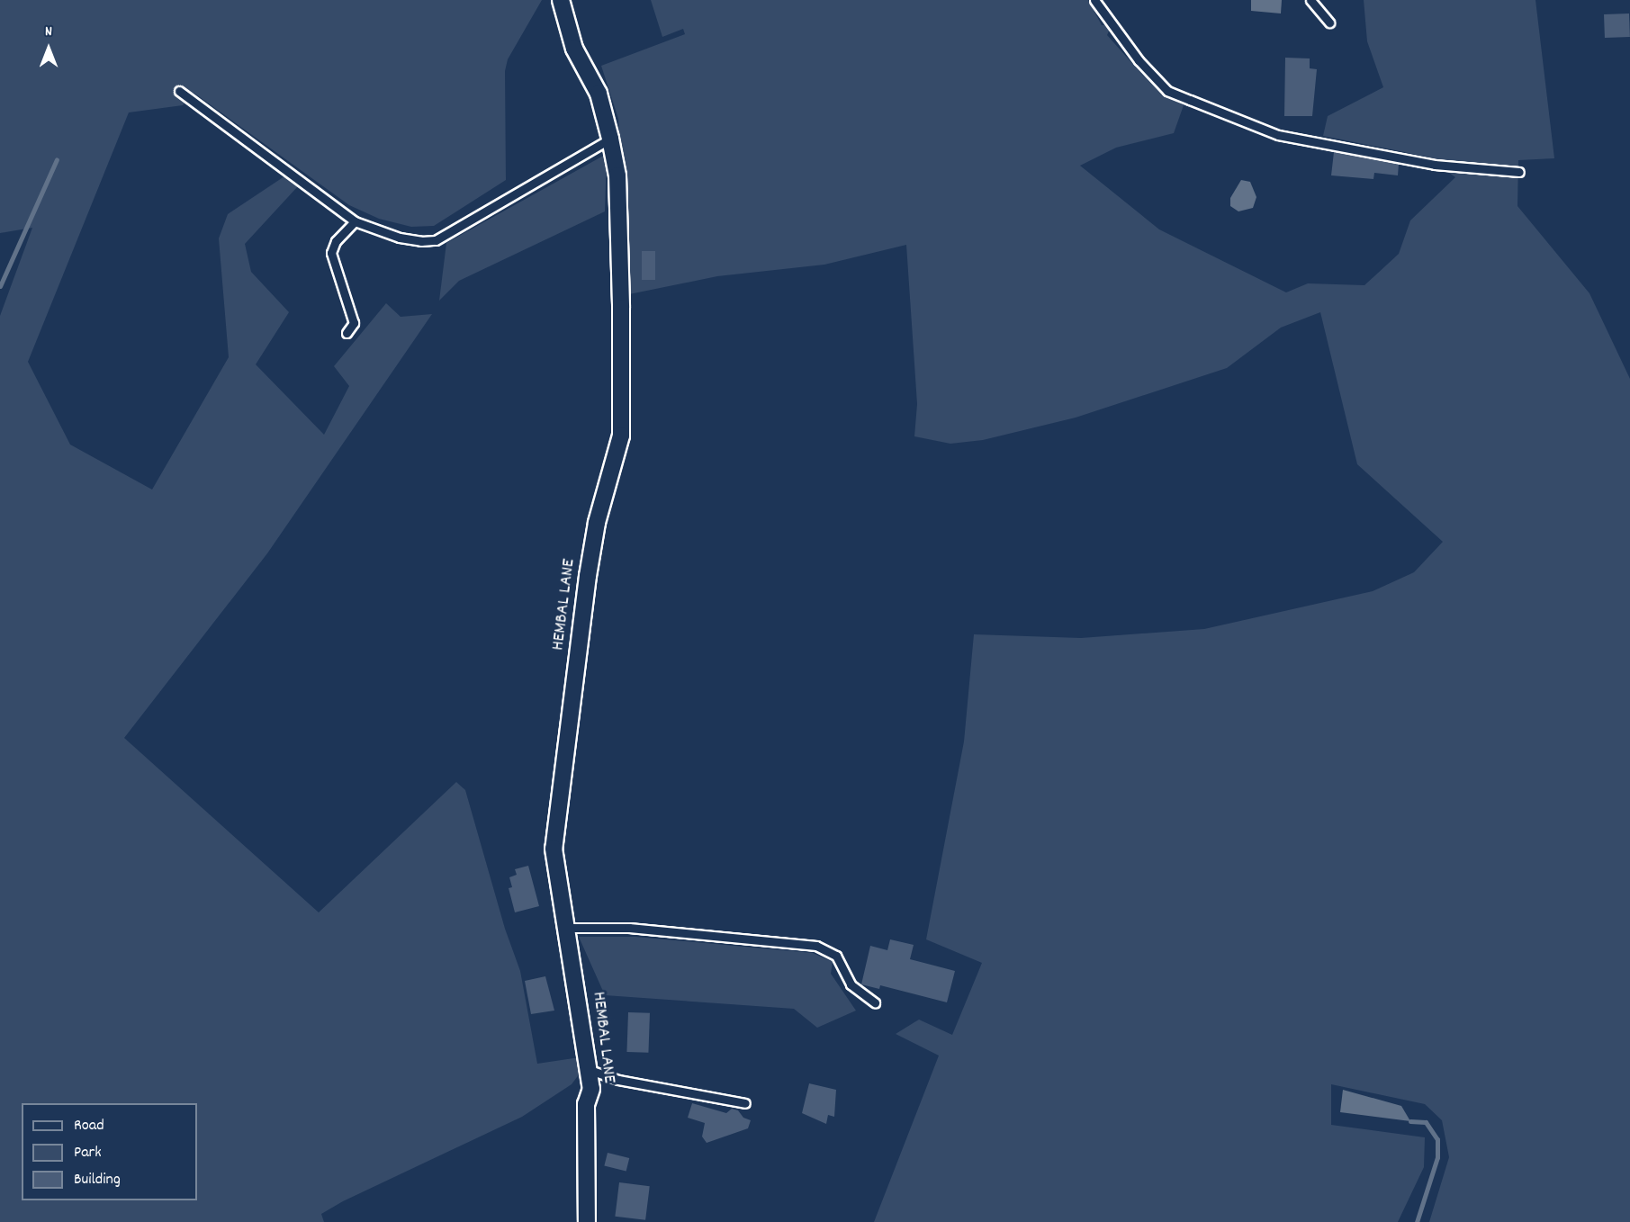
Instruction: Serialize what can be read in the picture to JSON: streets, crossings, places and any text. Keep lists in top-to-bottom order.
{
  "streets": {
    "street": ["HEMBAL LANE"]
  },
  "legend": ["Road", "Park", "Building"],
  "north": "top"
}
